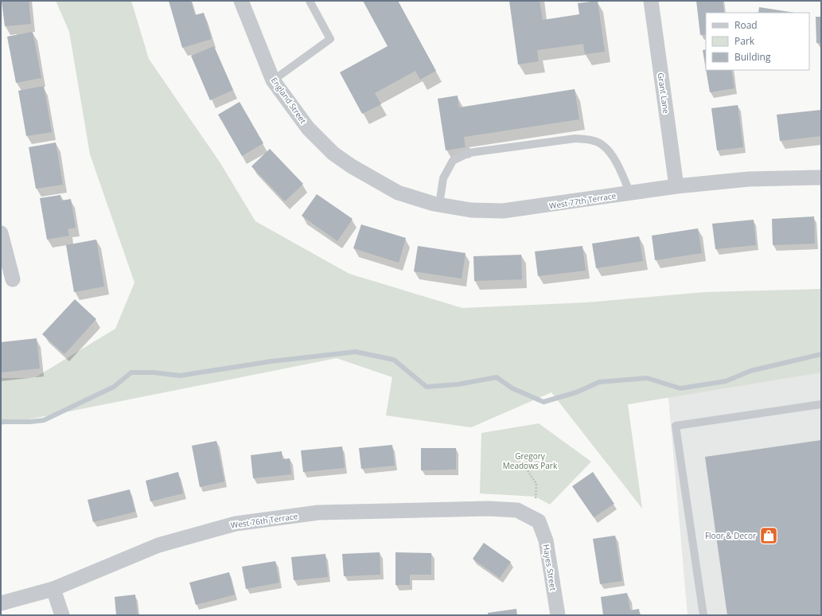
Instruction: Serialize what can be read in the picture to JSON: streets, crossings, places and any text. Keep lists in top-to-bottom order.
{
  "streets": {
    "street": [
      "Grant Lane",
      "England Street",
      "West 77th Terrace",
      "West 76th Terrace",
      "Hayes Street"
    ]
  },
  "crossings": [
    ["Grant Lane", "West 77th Terrace"],
    ["England Street", "West 77th Terrace"],
    ["West 76th Terrace", "Hayes Street"]
  ],
  "parks": ["Gregory Meadows Park"],
  "places": {
    "shop": ["Floor & Decor"]
  },
  "legend": ["Road", "Park", "Building"]
}
